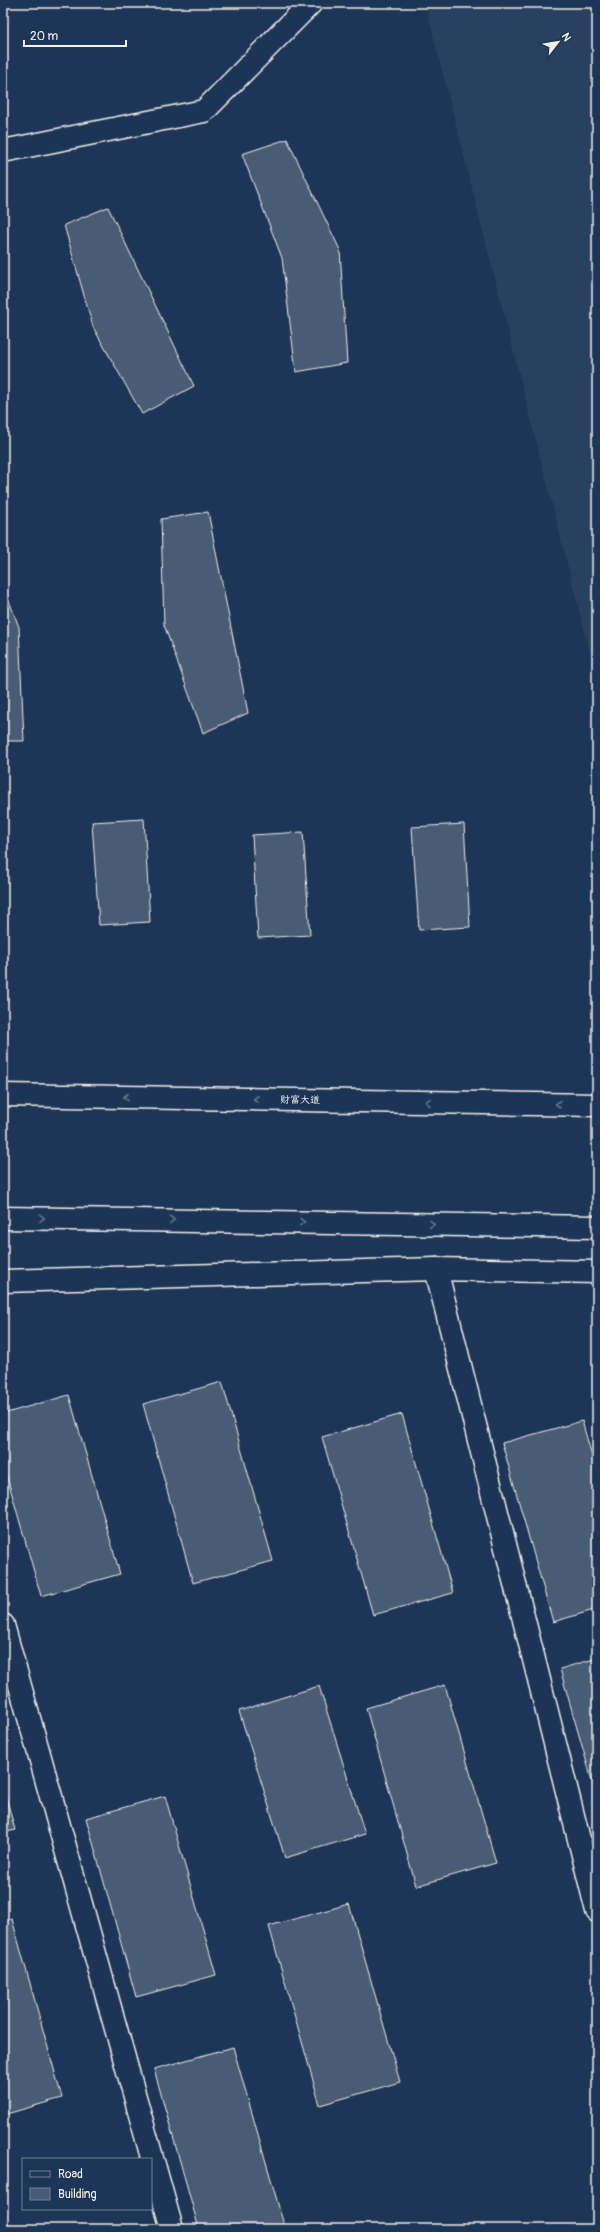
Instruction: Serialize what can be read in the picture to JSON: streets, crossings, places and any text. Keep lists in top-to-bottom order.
{
  "streets": {
    "street": ["财富大道"]
  },
  "legend": ["Road", "Building"],
  "scale_bar": "20 m",
  "north": "top right"
}
